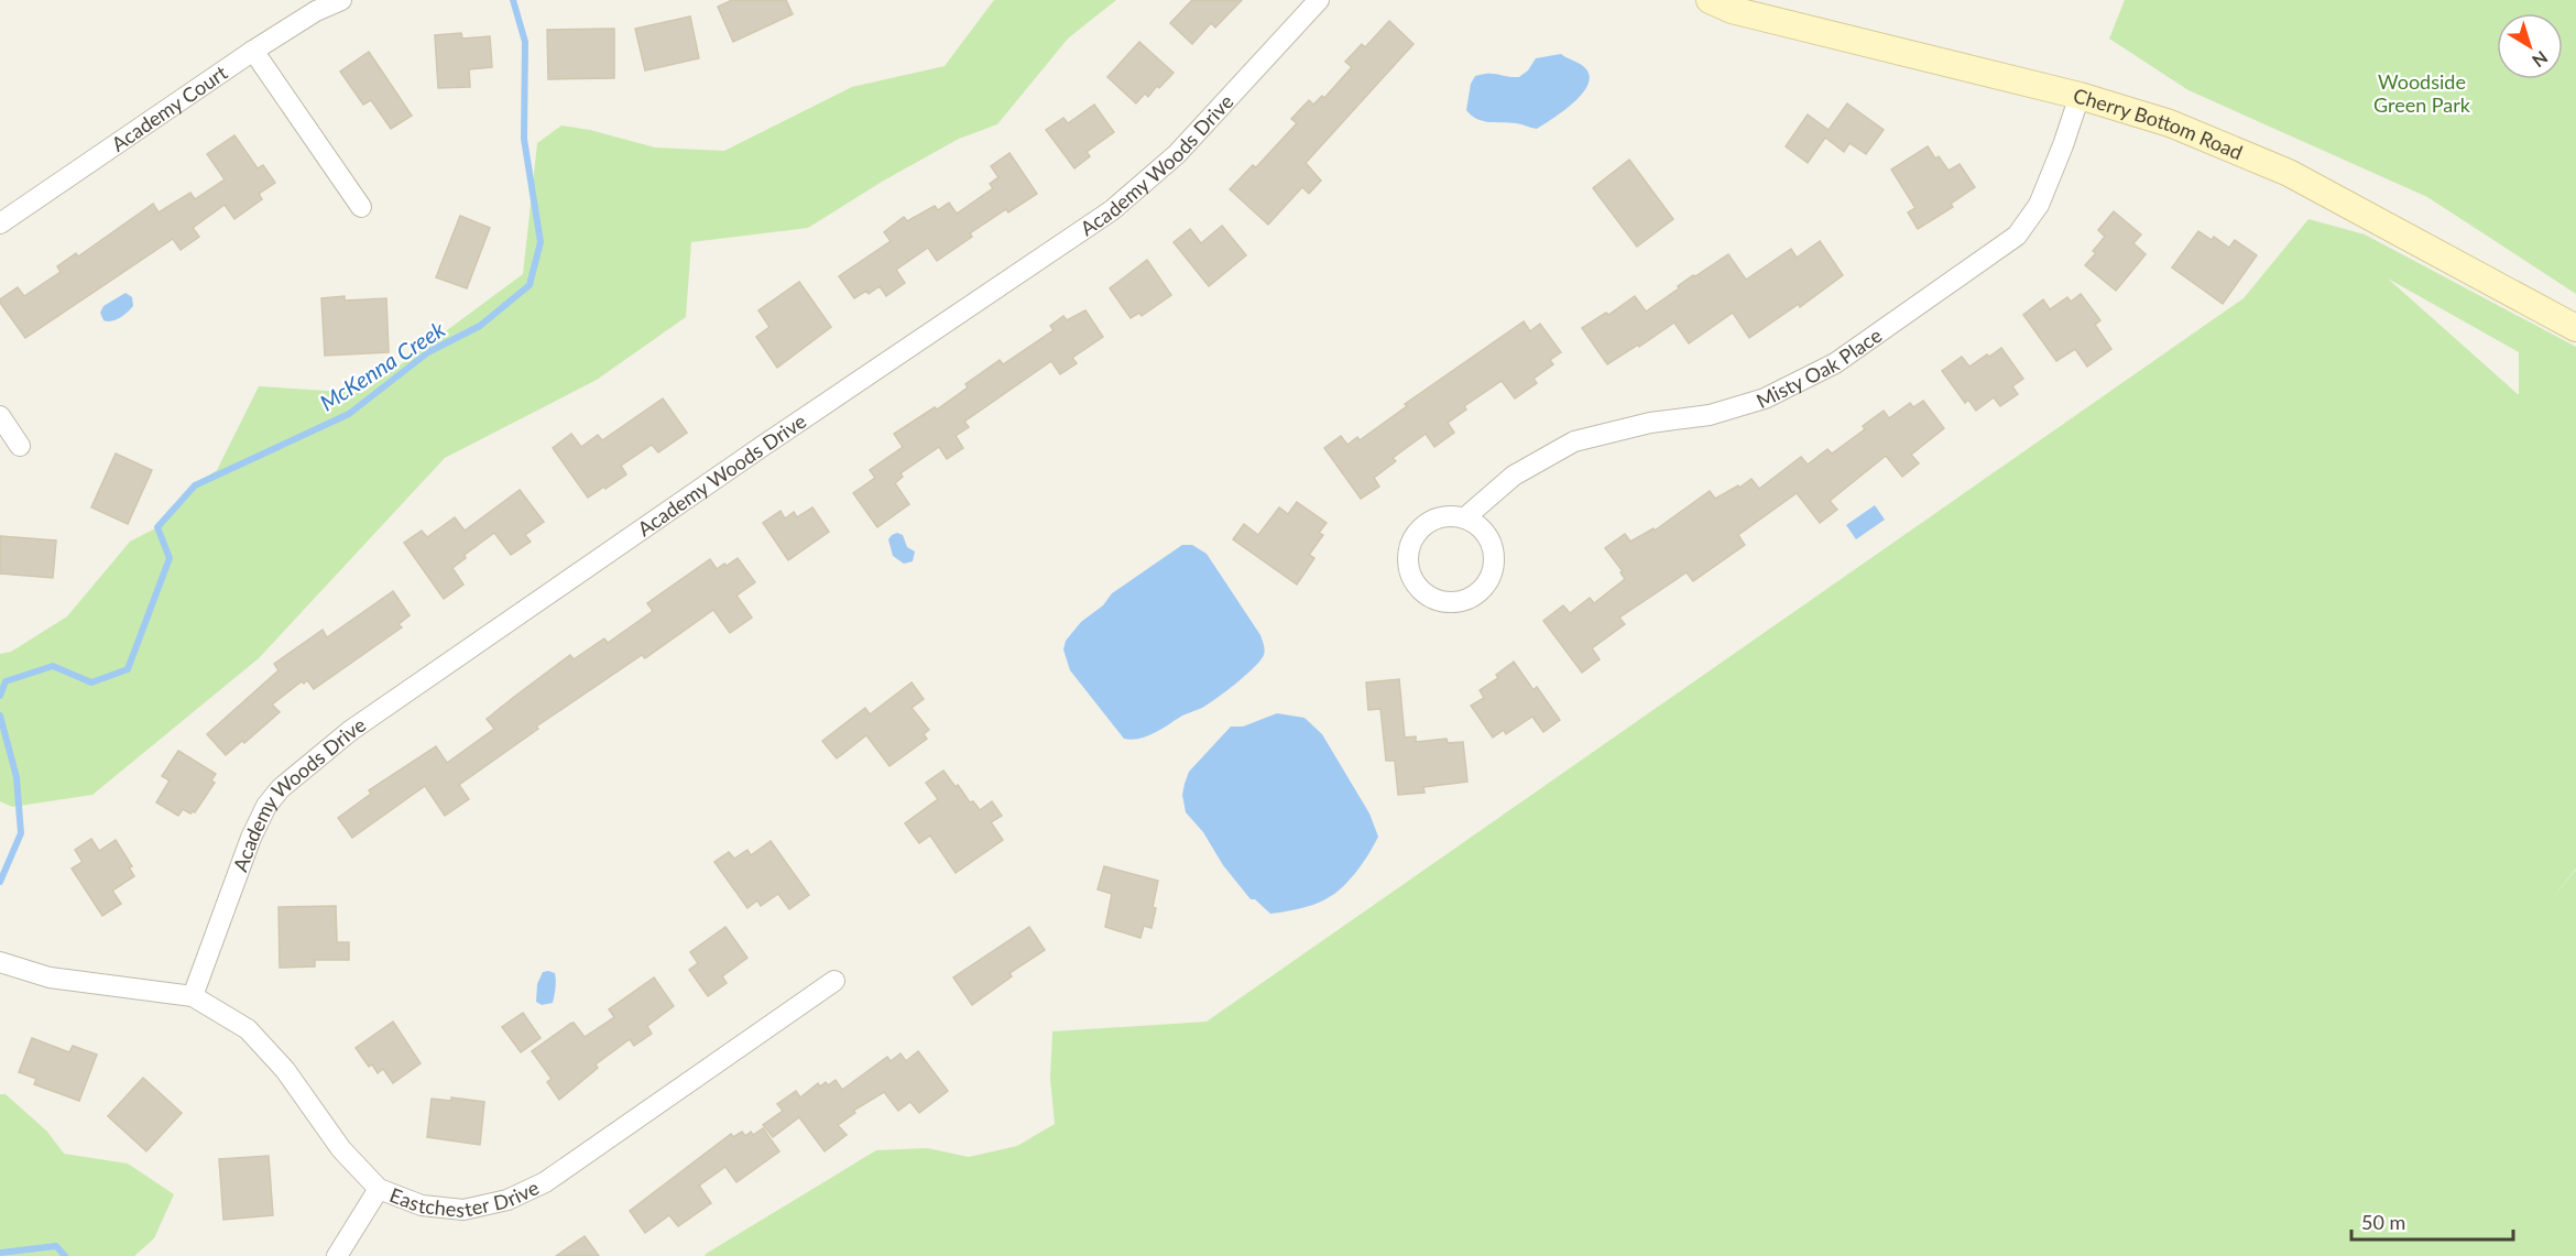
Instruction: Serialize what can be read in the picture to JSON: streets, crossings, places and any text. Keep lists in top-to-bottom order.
{
  "streets": {
    "main road": ["Cherry Bottom Road"],
    "street": [
      "Academy Court",
      "Academy Woods Drive",
      "Misty Oak Place",
      "Eastchester Drive"
    ]
  },
  "crossings": [
    ["Cherry Bottom Road", "Misty Oak Place"],
    ["Academy Woods Drive", "Eastchester Drive"]
  ],
  "water": ["McKenna Creek"],
  "parks": ["Woodside Green Park"],
  "scale_bar": "50 m",
  "north": "bottom right"
}
